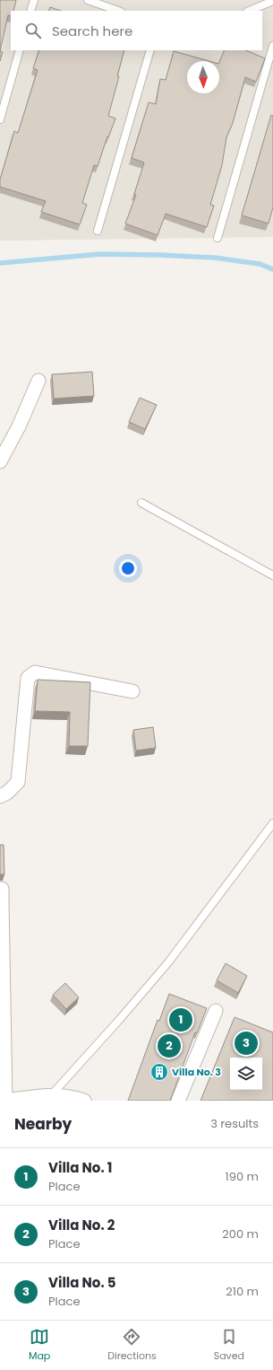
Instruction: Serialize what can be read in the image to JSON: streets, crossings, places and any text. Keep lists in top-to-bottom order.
{
  "places": {
    "building": ["Villa No. 3"]
  },
  "north": "bottom",
  "page": {
    "search": "Search here",
    "pins": ["1", "3", "2"],
    "heading": ["Nearby", "3 results"],
    "list": [
      {
        "mark": "1",
        "name": "Villa No. 1",
        "note": "Place",
        "value": "190 m"
      },
      {
        "mark": "2",
        "name": "Villa No. 2",
        "note": "Place",
        "value": "200 m"
      },
      {
        "mark": "3",
        "name": "Villa No. 5",
        "note": "Place",
        "value": "210 m"
      }
    ],
    "nav": ["Map", "Directions", "Saved"]
  }
}
